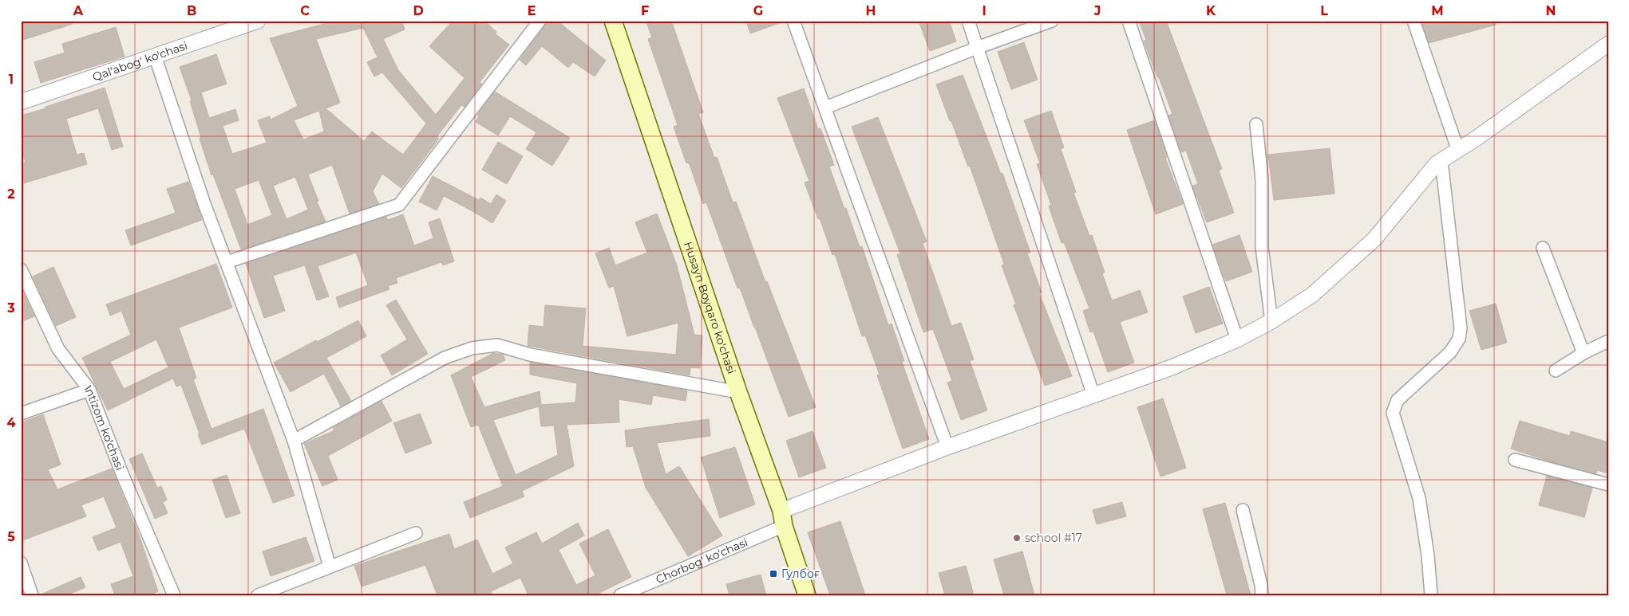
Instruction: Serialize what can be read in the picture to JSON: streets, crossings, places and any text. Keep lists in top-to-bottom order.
{
  "streets": {
    "main road": ["Husayn Boyqaro ko'chasi"],
    "street": ["Qal'abog' ko'chasi", "Intizom ko'chasi", "Сhorbog' ko'chasi"]
  },
  "crossings": [
    ["Husayn Boyqaro ko'chasi", "Сhorbog' ko'chasi"]
  ],
  "places": {
    "other": ["school #17"],
    "transit": ["Гулбоғ"]
  },
  "grid": {
    "columns": [
      "A",
      "B",
      "C",
      "D",
      "E",
      "F",
      "G",
      "H",
      "I",
      "J",
      "K",
      "L",
      "M",
      "N"
    ],
    "rows": [
      "1",
      "2",
      "3",
      "4",
      "5"
    ]
  }
}
